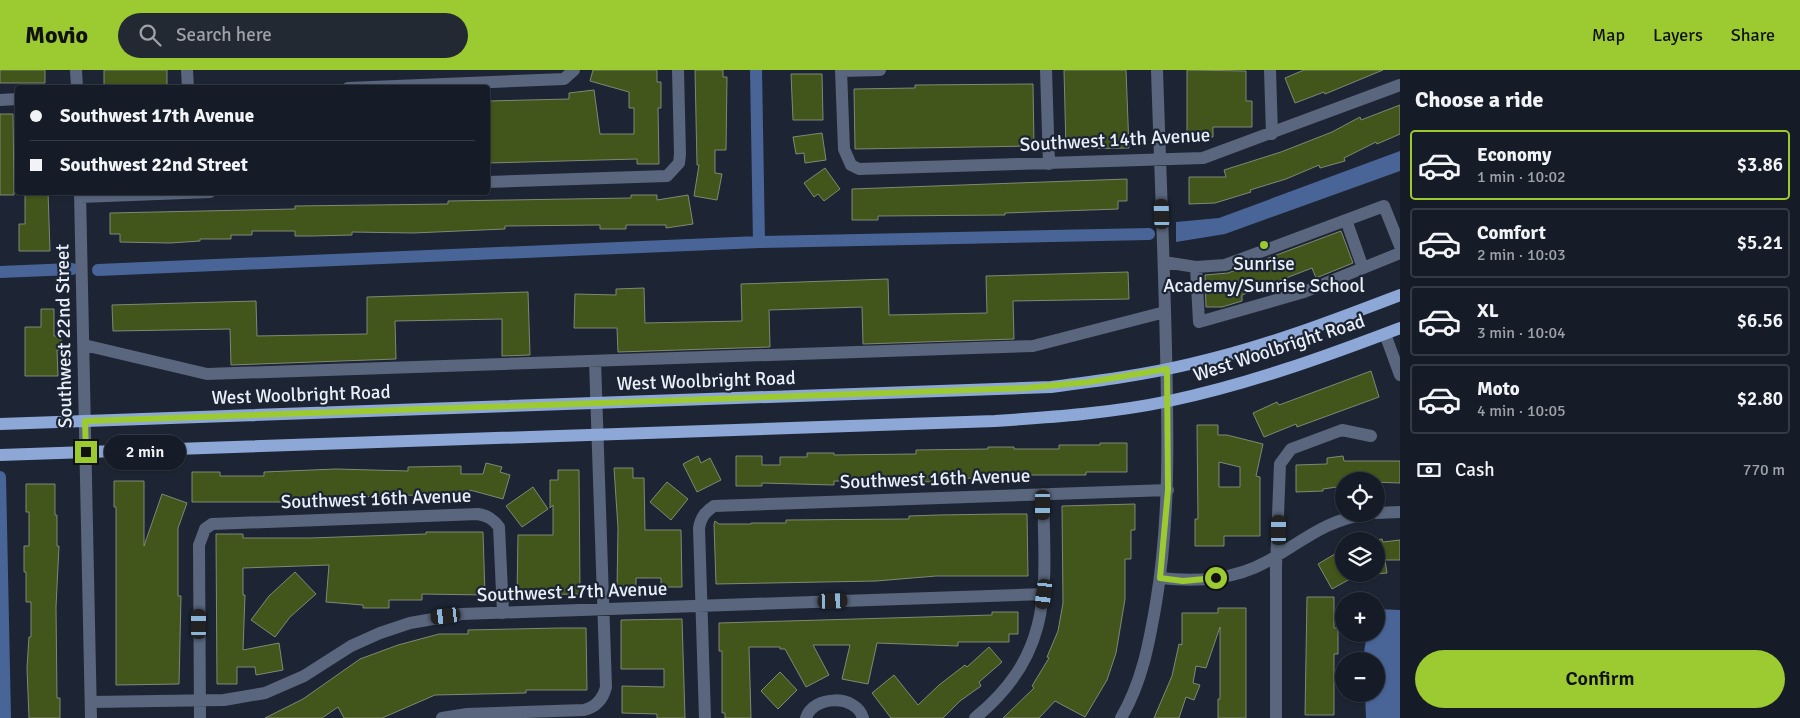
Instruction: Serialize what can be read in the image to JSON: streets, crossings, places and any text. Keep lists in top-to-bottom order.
{
  "streets": {
    "main road": ["West Woolbright Road"],
    "street": [
      "Southwest 14th Avenue",
      "Southwest 22nd Street",
      "Southwest 16th Avenue",
      "Southwest 17th Avenue"
    ]
  },
  "crossings": [
    ["Southwest 22nd Street", "West Woolbright Road"],
    ["Southwest 22nd Street", "Southwest 17th Avenue"],
    ["Southwest 16th Avenue", "Southwest 17th Avenue"]
  ],
  "places": ["Sunrise Academy/Sunrise School"],
  "page": {
    "header": "Movio",
    "search": "Search here",
    "nav": ["Map", "Layers", "Share"],
    "heading": "Choose a ride",
    "banner": ["Southwest 17th Avenue", "Southwest 22nd Street"],
    "list": [
      {
        "name": "Economy",
        "note": "1 min · 10:02",
        "value": "$3.86"
      },
      {
        "name": "Comfort",
        "note": "2 min · 10:03",
        "value": "$5.21"
      },
      {
        "name": "XL",
        "note": "3 min · 10:04",
        "value": "$6.56"
      },
      {
        "name": "Moto",
        "note": "4 min · 10:05",
        "value": "$2.80"
      }
    ],
    "bubble": "2 min",
    "pay": ["Cash", "770 m"],
    "map_buttons": ["+", "−"],
    "buttons": "Confirm"
  }
}
